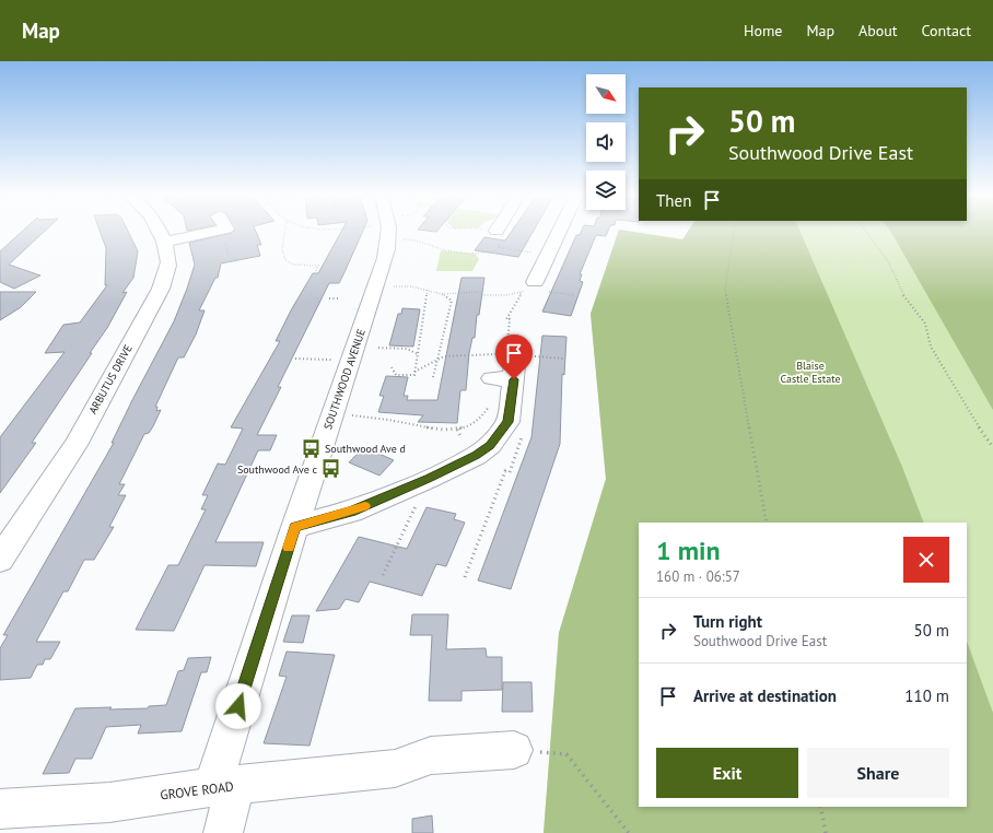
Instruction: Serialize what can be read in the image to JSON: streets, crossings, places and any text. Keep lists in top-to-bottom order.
{
  "streets": {
    "street": ["ARBUTUS DRIVE", "SOUTHWOOD AVENUE", "GROVE ROAD"]
  },
  "crossings": [
    ["SOUTHWOOD AVENUE", "GROVE ROAD"]
  ],
  "parks": ["Blaise Castle Estate"],
  "places": {
    "bus stop": ["Southwood Ave d", "Southwood Ave c"]
  },
  "north": "bottom right",
  "page": {
    "header": "Map",
    "nav": [
      "Home",
      "Map",
      "About",
      "Contact"
    ],
    "turn": ["50 m", "Southwood Drive East"],
    "then": "Then",
    "heading": ["1 min", "160 m · 06:57"],
    "list": [
      {
        "name": "Turn right",
        "note": "Southwood Drive East",
        "value": "50 m"
      },
      {
        "name": "Arrive at destination",
        "value": "110 m"
      }
    ],
    "buttons": ["Exit", "Share"]
  }
}
